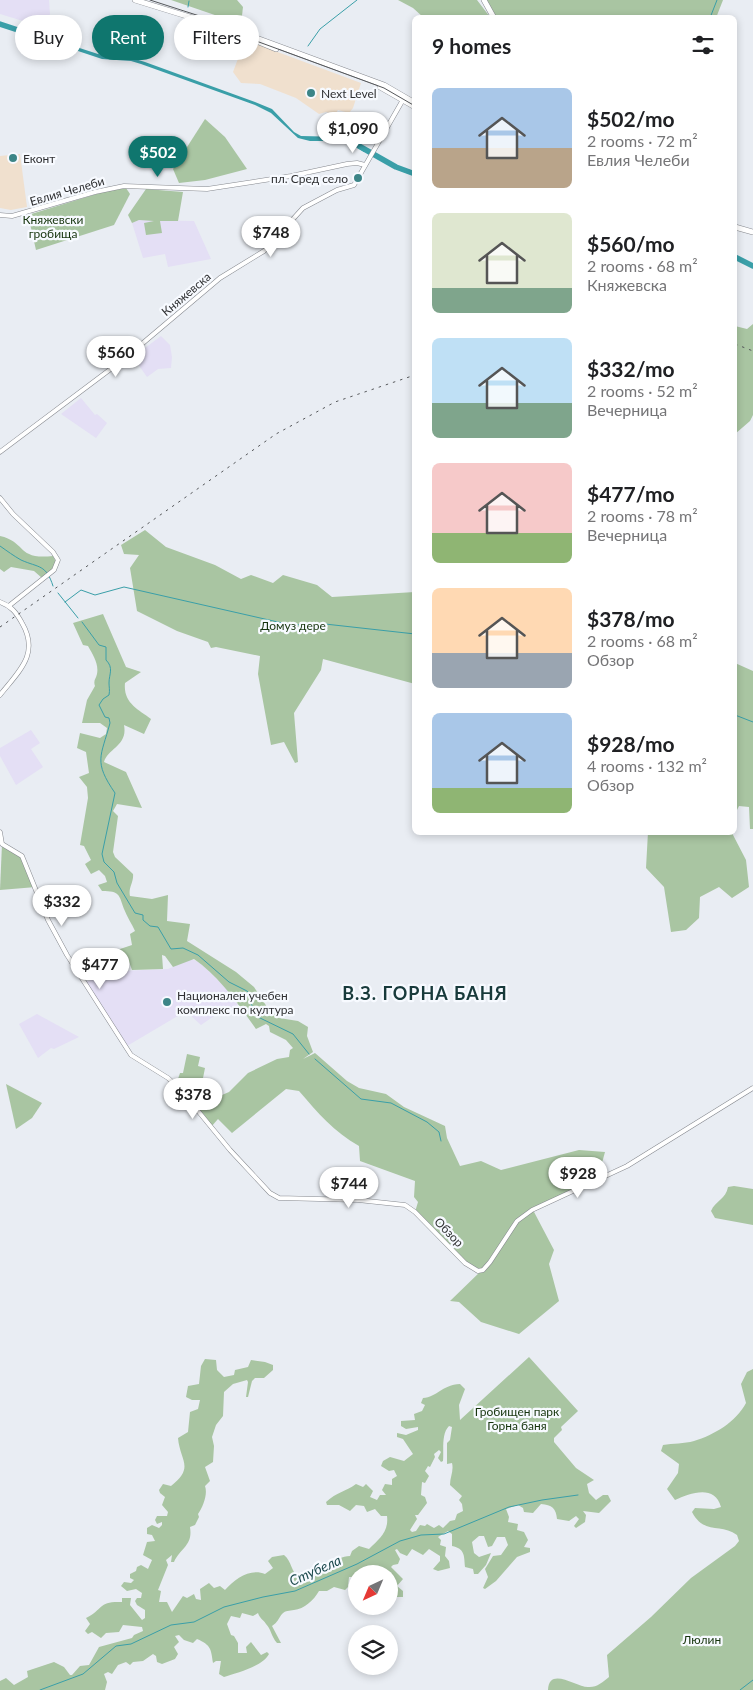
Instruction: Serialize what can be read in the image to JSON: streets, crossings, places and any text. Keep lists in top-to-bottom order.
{
  "streets": {
    "street": ["Евлия Челеби", "Княжевска", "Обзор"]
  },
  "crossings": [
    ["Евлия Челеби", "Княжевска"]
  ],
  "districts": ["В.З. ГОРНА БАНЯ"],
  "water": ["Стубела"],
  "parks": [
    "Княжевски гробища",
    "Домуз дере",
    "Гробищен парк Горна баня",
    "Люлин"
  ],
  "places": [
    "Next Level",
    "Еконт",
    "пл. Сред село",
    "Национален учебен комплекс по култура"
  ],
  "north": "bottom left",
  "page": {
    "chip": ["Buy", "Rent", "Filters"],
    "heading": "9 homes",
    "list": [
      {
        "name": "$502/mo",
        "note": "2 rooms · 72 m² · Евлия Челеби"
      },
      {
        "name": "$560/mo",
        "note": "2 rooms · 68 m² · Княжевска"
      },
      {
        "name": "$332/mo",
        "note": "2 rooms · 52 m² · Вечерница"
      },
      {
        "name": "$477/mo",
        "note": "2 rooms · 78 m² · Вечерница"
      },
      {
        "name": "$378/mo",
        "note": "2 rooms · 68 m² · Обзор"
      },
      {
        "name": "$928/mo",
        "note": "4 rooms · 132 m² · Обзор"
      }
    ],
    "price": [
      "$1,090",
      "$502",
      "$748",
      "$560",
      "$332",
      "$477",
      "$378",
      "$928",
      "$744"
    ]
  }
}
